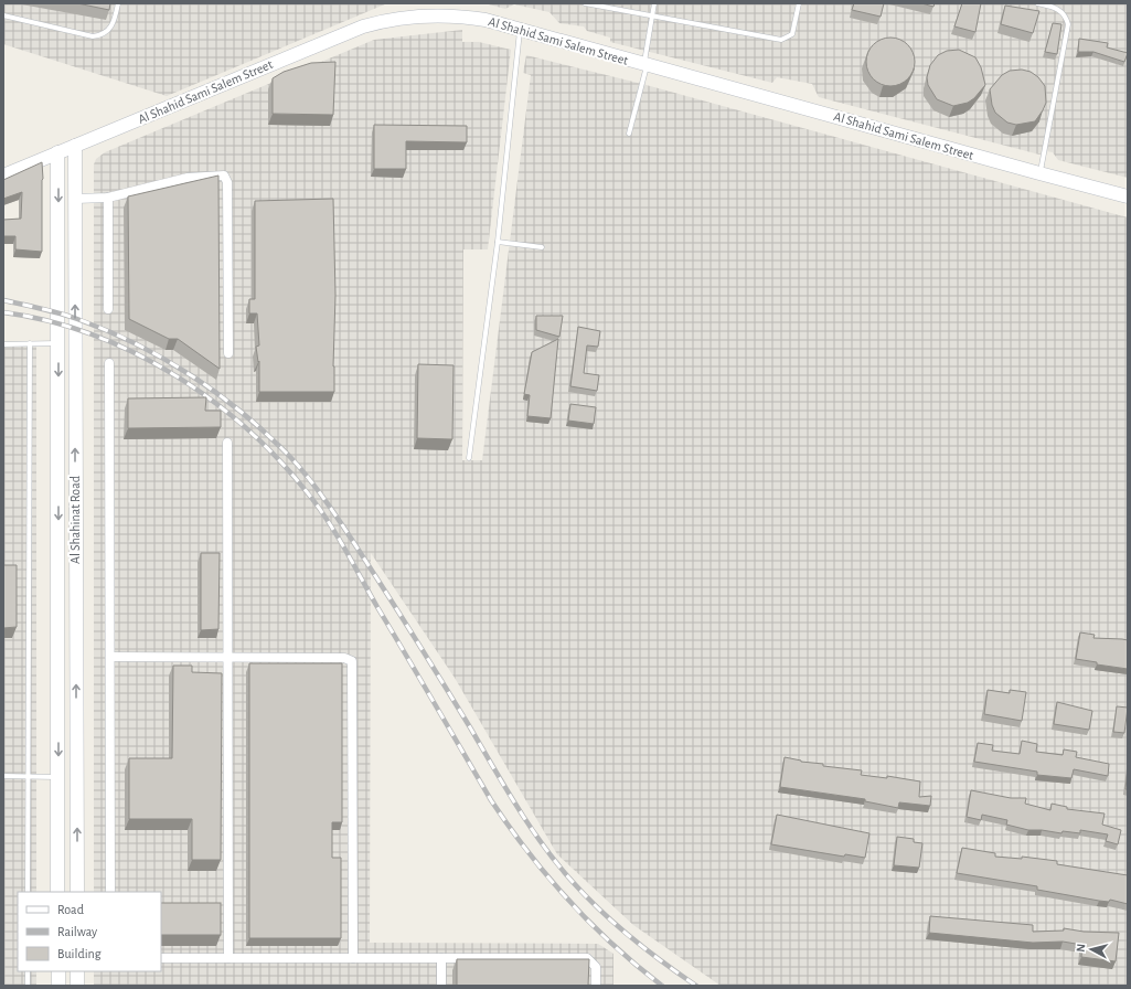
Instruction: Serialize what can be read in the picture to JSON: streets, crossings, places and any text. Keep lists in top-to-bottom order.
{
  "streets": {
    "main road": ["Al Shahid Sami Salem Street", "Al Shahinat Road"]
  },
  "crossings": [
    ["Al Shahid Sami Salem Street", "Al Shahinat Road"]
  ],
  "legend": ["Road", "Railway", "Building"],
  "north": "left"
}
